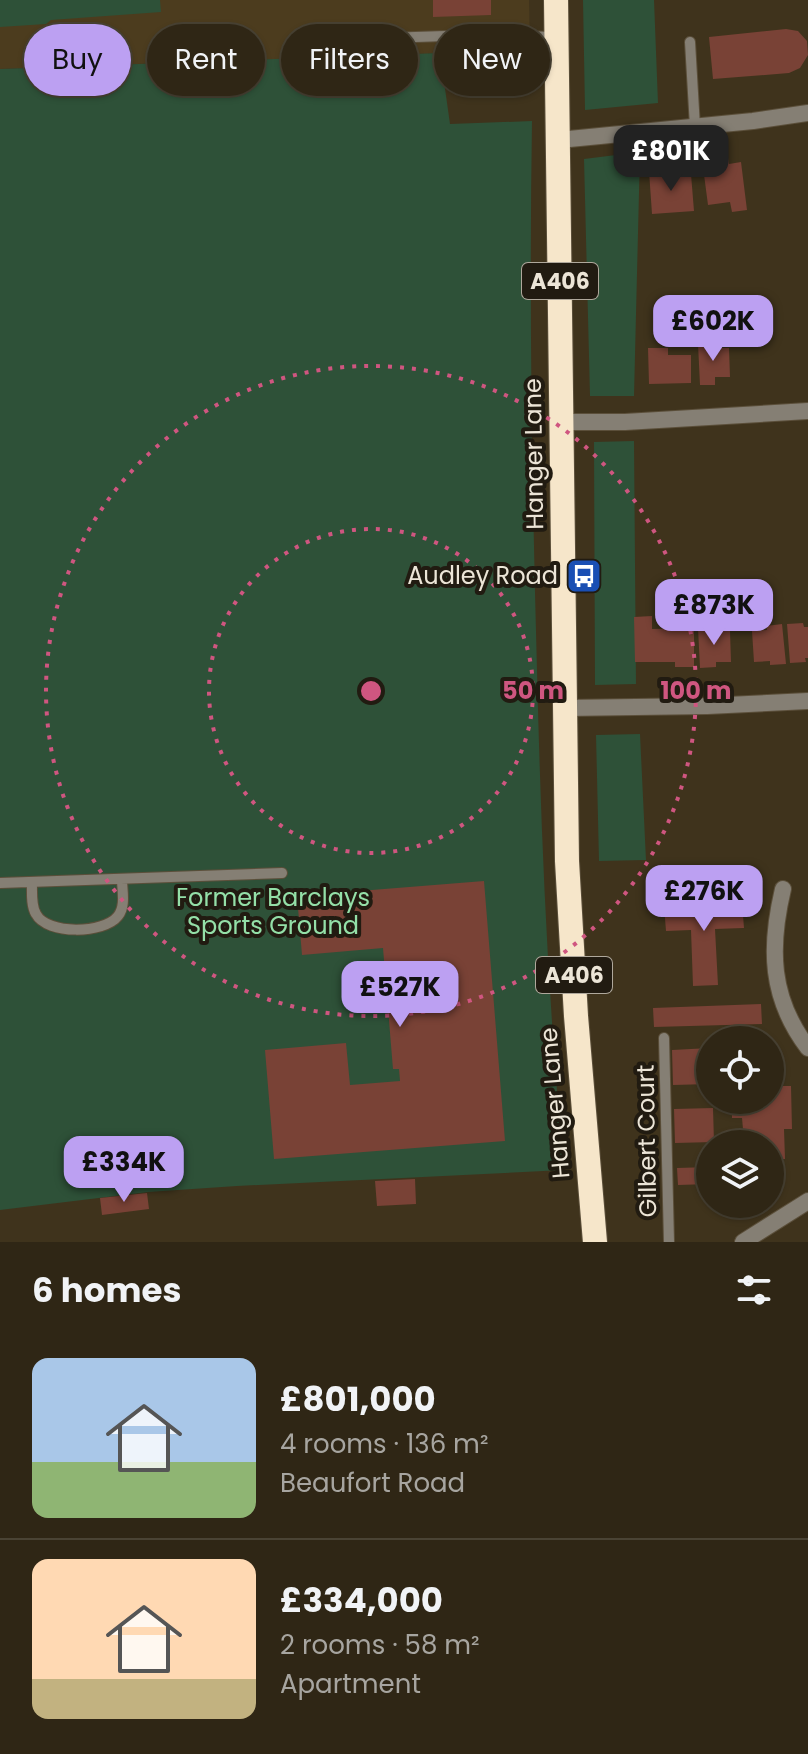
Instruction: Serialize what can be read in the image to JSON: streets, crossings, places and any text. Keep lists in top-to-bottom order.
{
  "streets": {
    "highway": ["A406", "Hanger Lane"],
    "lane": ["Gilbert Court"]
  },
  "parks": ["Former Barclays Sports Ground"],
  "places": {
    "bus stop": ["Audley Road"]
  },
  "page": {
    "chip": [
      "Buy",
      "Rent",
      "Filters",
      "New"
    ],
    "price": [
      "£801K",
      "£602K",
      "£873K",
      "£276K",
      "£527K",
      "£334K"
    ],
    "heading": "6 homes",
    "list": [
      {
        "name": "£801,000",
        "note": "4 rooms · 136 m² · Beaufort Road"
      },
      {
        "name": "£334,000",
        "note": "2 rooms · 58 m² · Apartment"
      }
    ]
  },
  "rings": ["50 m", "100 m"]
}
